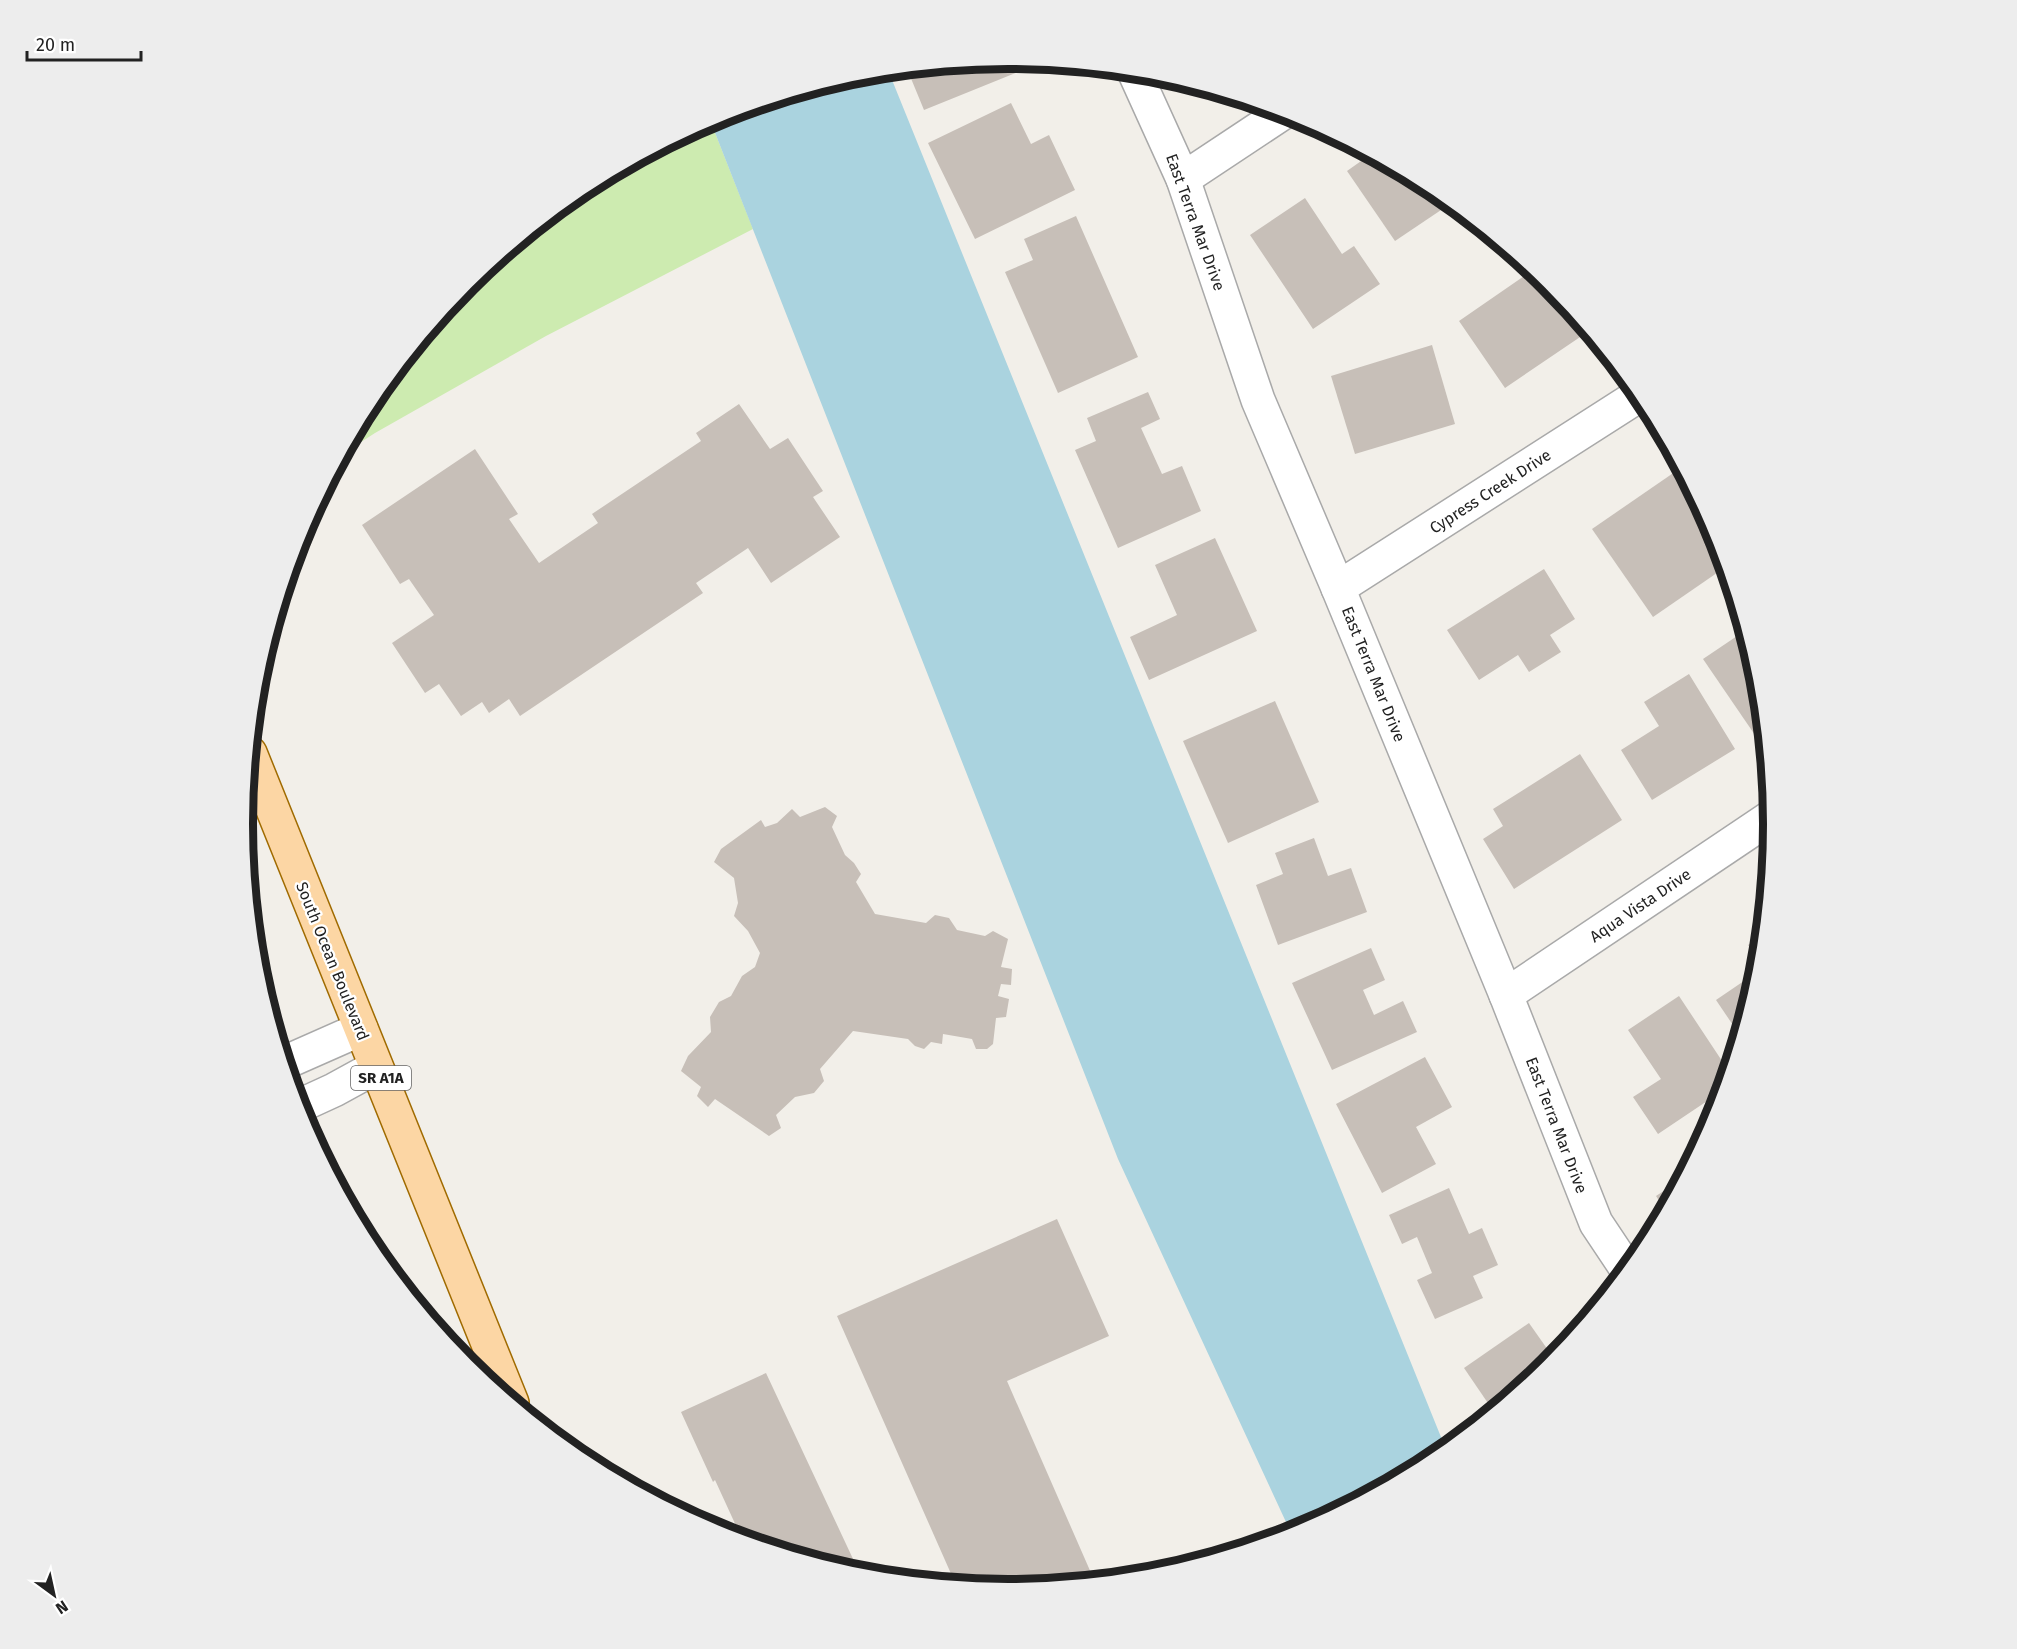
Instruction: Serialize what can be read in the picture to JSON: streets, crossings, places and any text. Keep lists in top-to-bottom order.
{
  "streets": {
    "main road": ["South Ocean Boulevard", "SR A1A"],
    "street": ["East Terra Mar Drive", "Cypress Creek Drive", "Aqua Vista Drive"]
  },
  "crossings": [
    ["East Terra Mar Drive", "Cypress Creek Drive"],
    ["East Terra Mar Drive", "Aqua Vista Drive"]
  ],
  "scale_bar": "20 m",
  "north": "bottom right"
}
